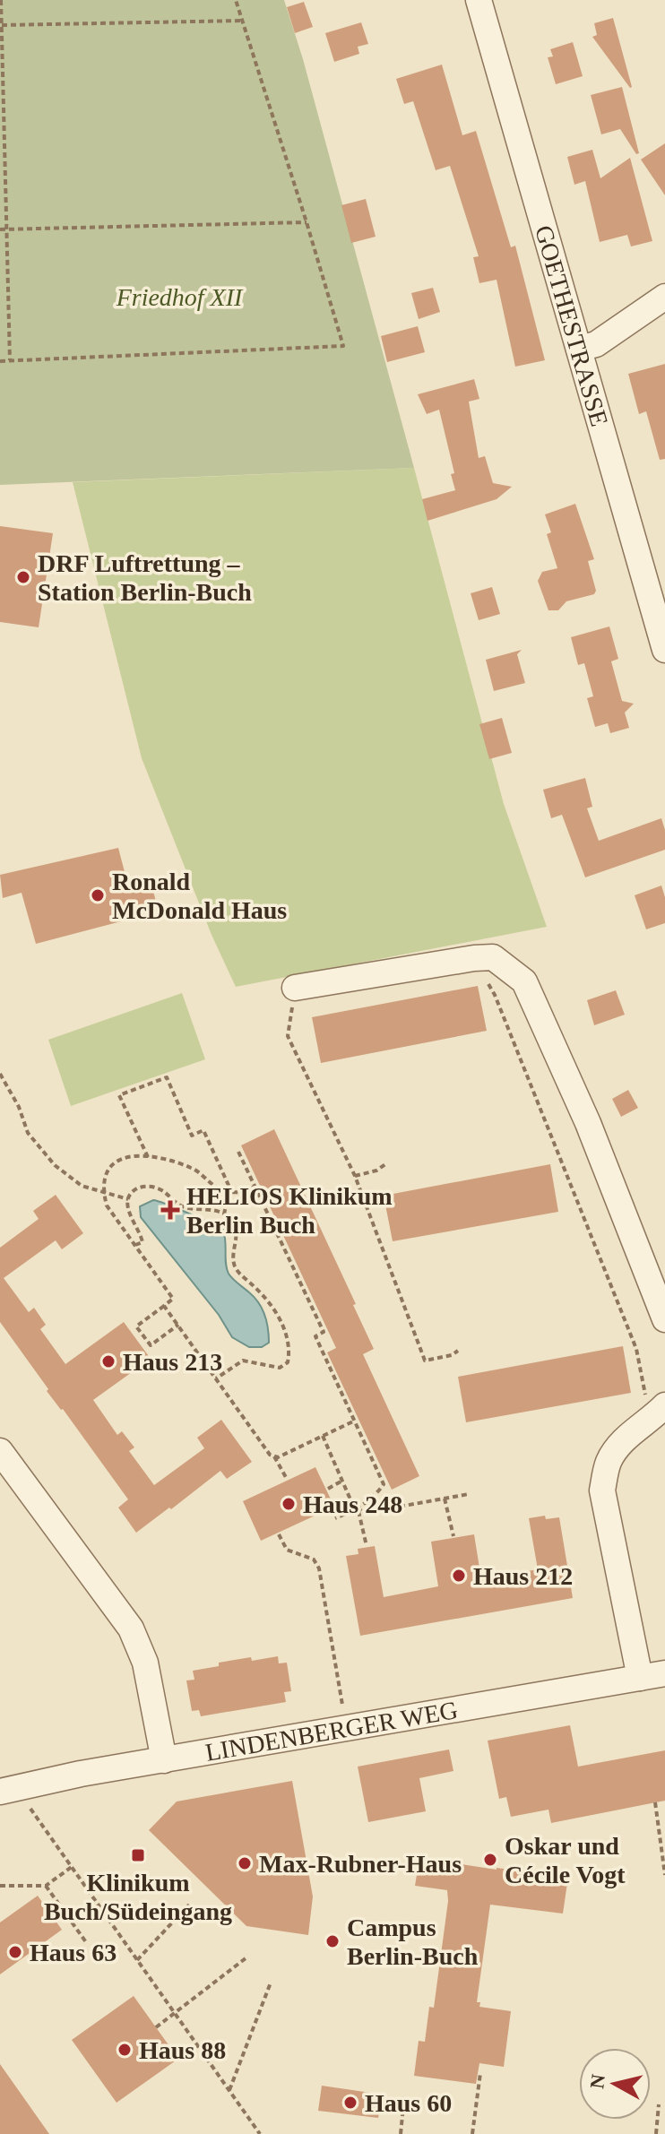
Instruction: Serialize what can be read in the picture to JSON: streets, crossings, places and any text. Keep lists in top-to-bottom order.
{
  "streets": {
    "street": ["GOETHESTRASSE", "LINDENBERGER WEG"]
  },
  "parks": ["Friedhof XII"],
  "places": {
    "other": [
      "DRF Luftrettung – Station Berlin-Buch",
      "Ronald McDonald Haus",
      "Haus 213",
      "Haus 248",
      "Haus 212",
      "Oskar und Cécile Vogt",
      "Max-Rubner-Haus",
      "Campus Berlin-Buch",
      "Haus 63",
      "Haus 88",
      "Haus 60"
    ],
    "health": ["HELIOS Klinikum Berlin Buch"],
    "transit": ["Klinikum Buch/Südeingang"]
  },
  "north": "left"
}
